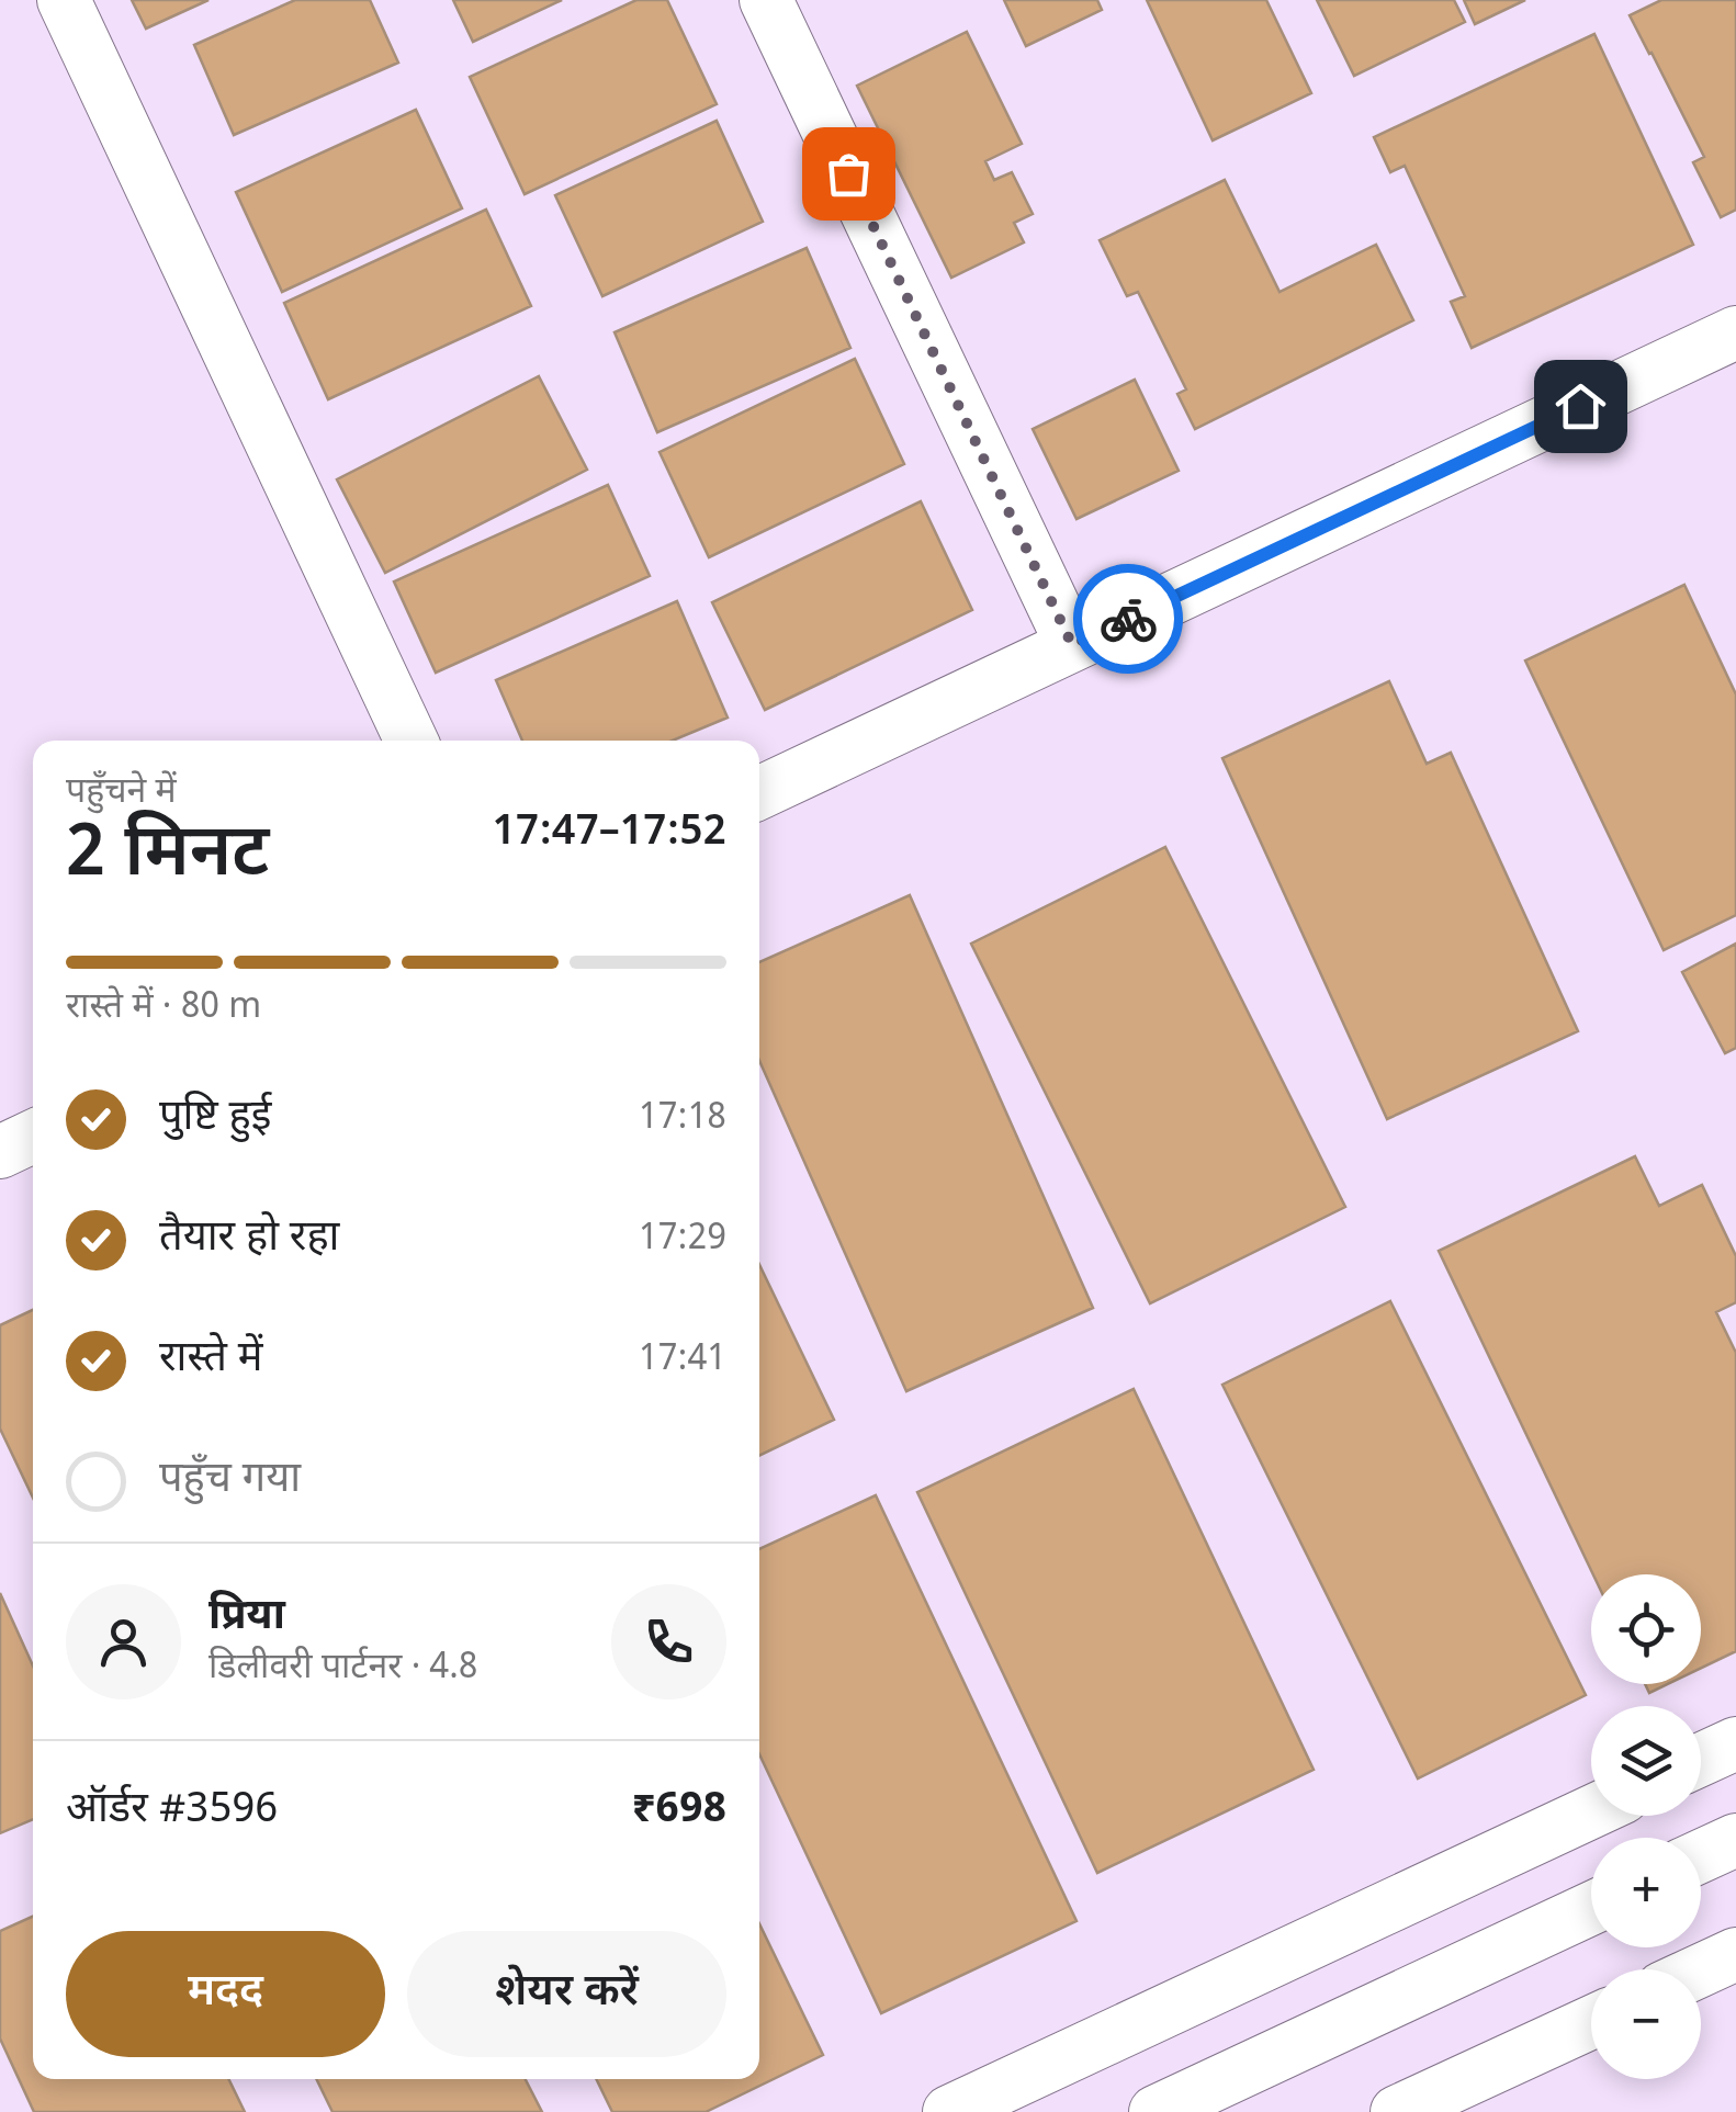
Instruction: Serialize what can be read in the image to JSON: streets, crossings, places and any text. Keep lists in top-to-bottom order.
{
  "page": {
    "heading": ["2 मिनट", "पहुँचने में", "17:47–17:52"],
    "panel": [
      "प्रिया",
      "डिलीवरी पार्टनर · 4.8",
      "ऑर्डर #3596",
      "₹698"
    ],
    "bar": "रास्ते में · 80 m",
    "list": [
      ["पुष्टि हुई", "17:18"],
      ["तैयार हो रहा", "17:29"],
      ["रास्ते में", "17:41"],
      "पहुँच गया"
    ],
    "map_buttons": ["+", "−"],
    "buttons": ["मदद", "शेयर करें"]
  }
}
